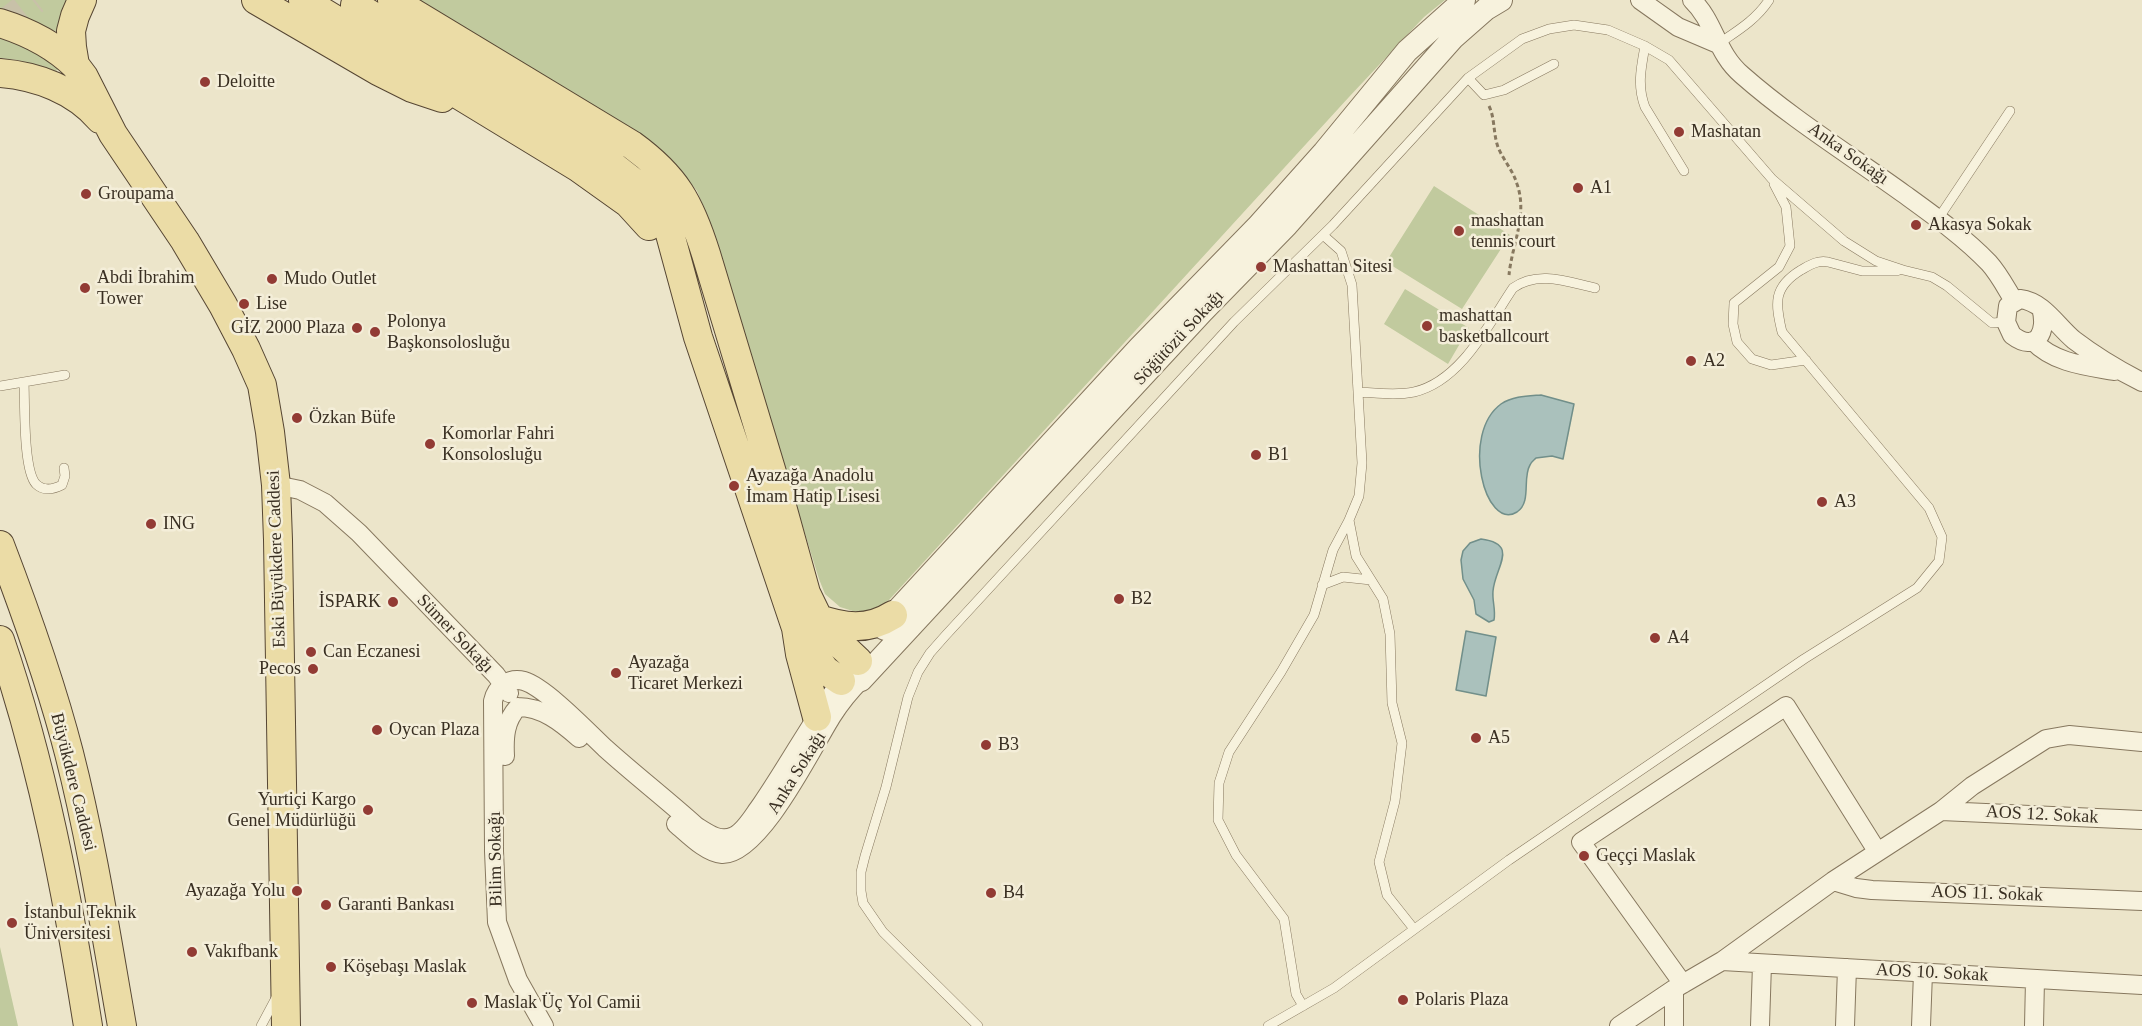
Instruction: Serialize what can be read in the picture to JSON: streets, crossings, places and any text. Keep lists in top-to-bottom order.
{
  "streets": {
    "main road": ["Eski Büyükdere Caddesi", "Büyükdere Caddesi"],
    "street": [
      "Anka Sokağı",
      "Söğütözü Sokağı",
      "Sümer Sokağı",
      "AOS 12. Sokak",
      "Bilim Sokağı",
      "AOS 11. Sokak",
      "AOS 10. Sokak"
    ]
  },
  "crossings": [
    ["Anka Sokağı", "Söğütözü Sokağı"],
    ["Anka Sokağı", "Sümer Sokağı"],
    ["Eski Büyükdere Caddesi", "Sümer Sokağı"],
    ["Sümer Sokağı", "Bilim Sokağı"]
  ],
  "places": [
    "Deloitte",
    "Mashatan",
    "A1",
    "Groupama",
    "Akasya Sokak",
    "mashattan tennis court",
    "Mashattan Sitesi",
    "Mudo Outlet",
    "Abdi İbrahim Tower",
    "Lise",
    "mashattan basketballcourt",
    "GİZ 2000 Plaza",
    "Polonya Başkonsolosluğu",
    "A2",
    "Özkan Büfe",
    "Komorlar Fahri Konsolosluğu",
    "B1",
    "Ayazağa Anadolu İmam Hatip Lisesi",
    "A3",
    "ING",
    "B2",
    "İSPARK",
    "A4",
    "Can Eczanesi",
    "Pecos",
    "Ayazağa Ticaret Merkezi",
    "Oycan Plaza",
    "A5",
    "B3",
    "Yurtiçi Kargo Genel Müdürlüğü",
    "Geççi Maslak",
    "Ayazağa Yolu",
    "B4",
    "Garanti Bankası",
    "İstanbul Teknik Üniversitesi",
    "Vakıfbank",
    "Köşebaşı Maslak",
    "Polaris Plaza",
    "Maslak Üç Yol Camii"
  ]
}
